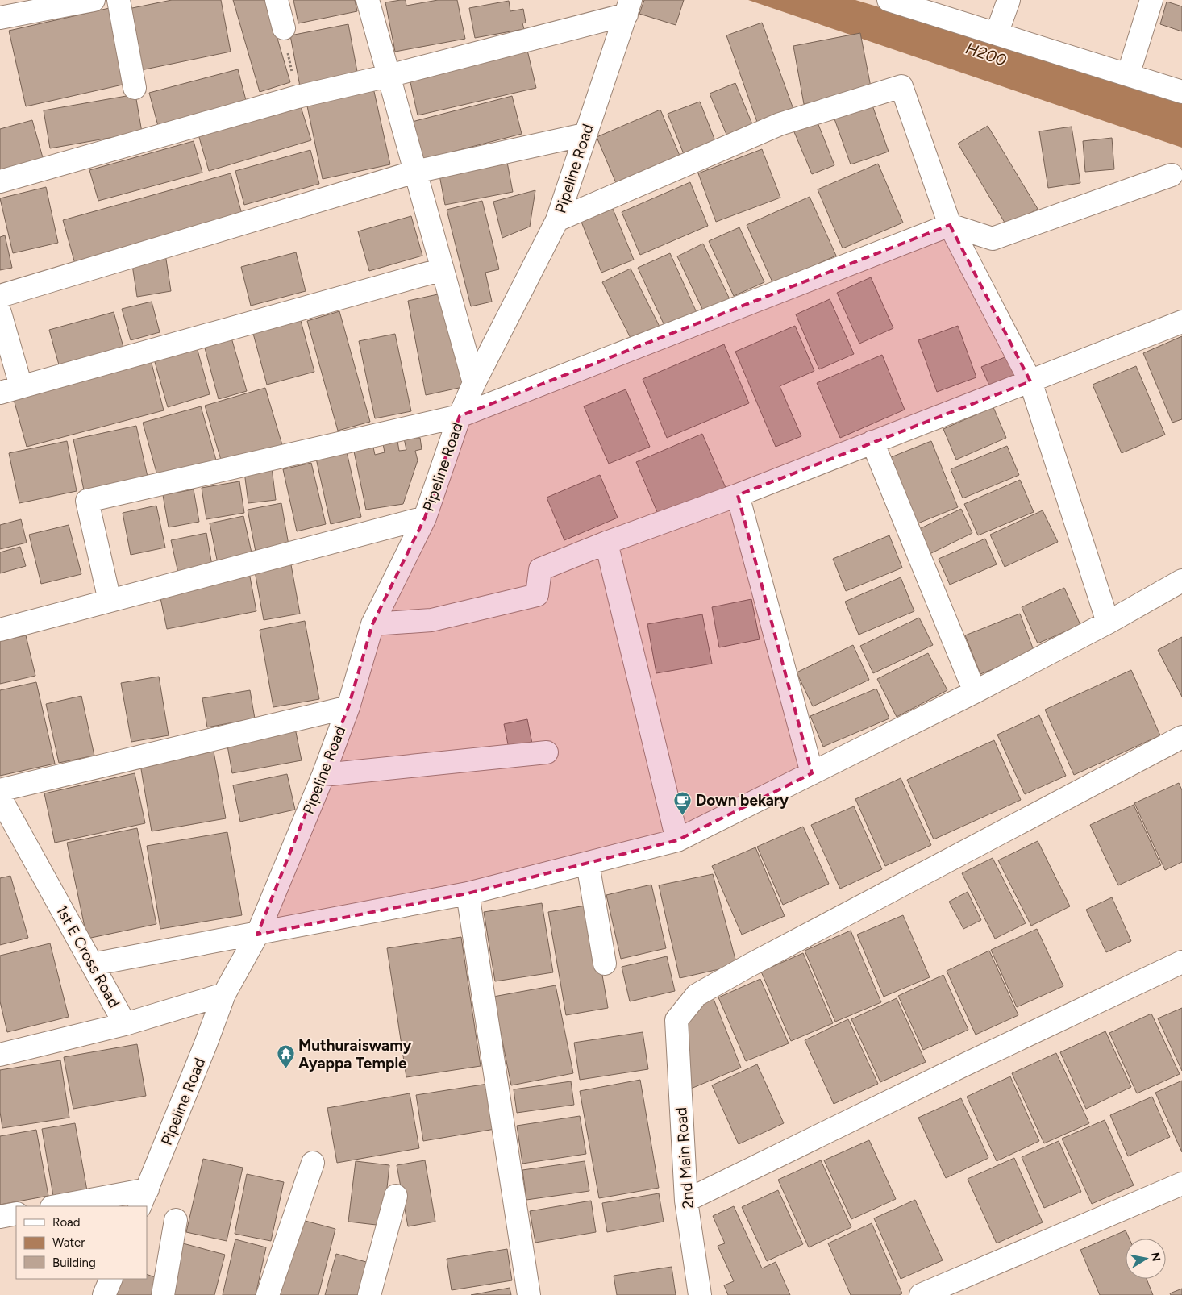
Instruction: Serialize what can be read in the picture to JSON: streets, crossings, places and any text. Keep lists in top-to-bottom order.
{
  "streets": {
    "street": ["Pipeline Road", "1st E Cross Road", "2nd Main Road"]
  },
  "crossings": [
    ["Pipeline Road", "1st E Cross Road"]
  ],
  "water": ["H200"],
  "places": {
    "cafe": ["Down bekary"],
    "temple": ["Muthuraiswamy Ayappa Temple"]
  },
  "legend": ["Road", "Water", "Building"],
  "north": "right"
}
